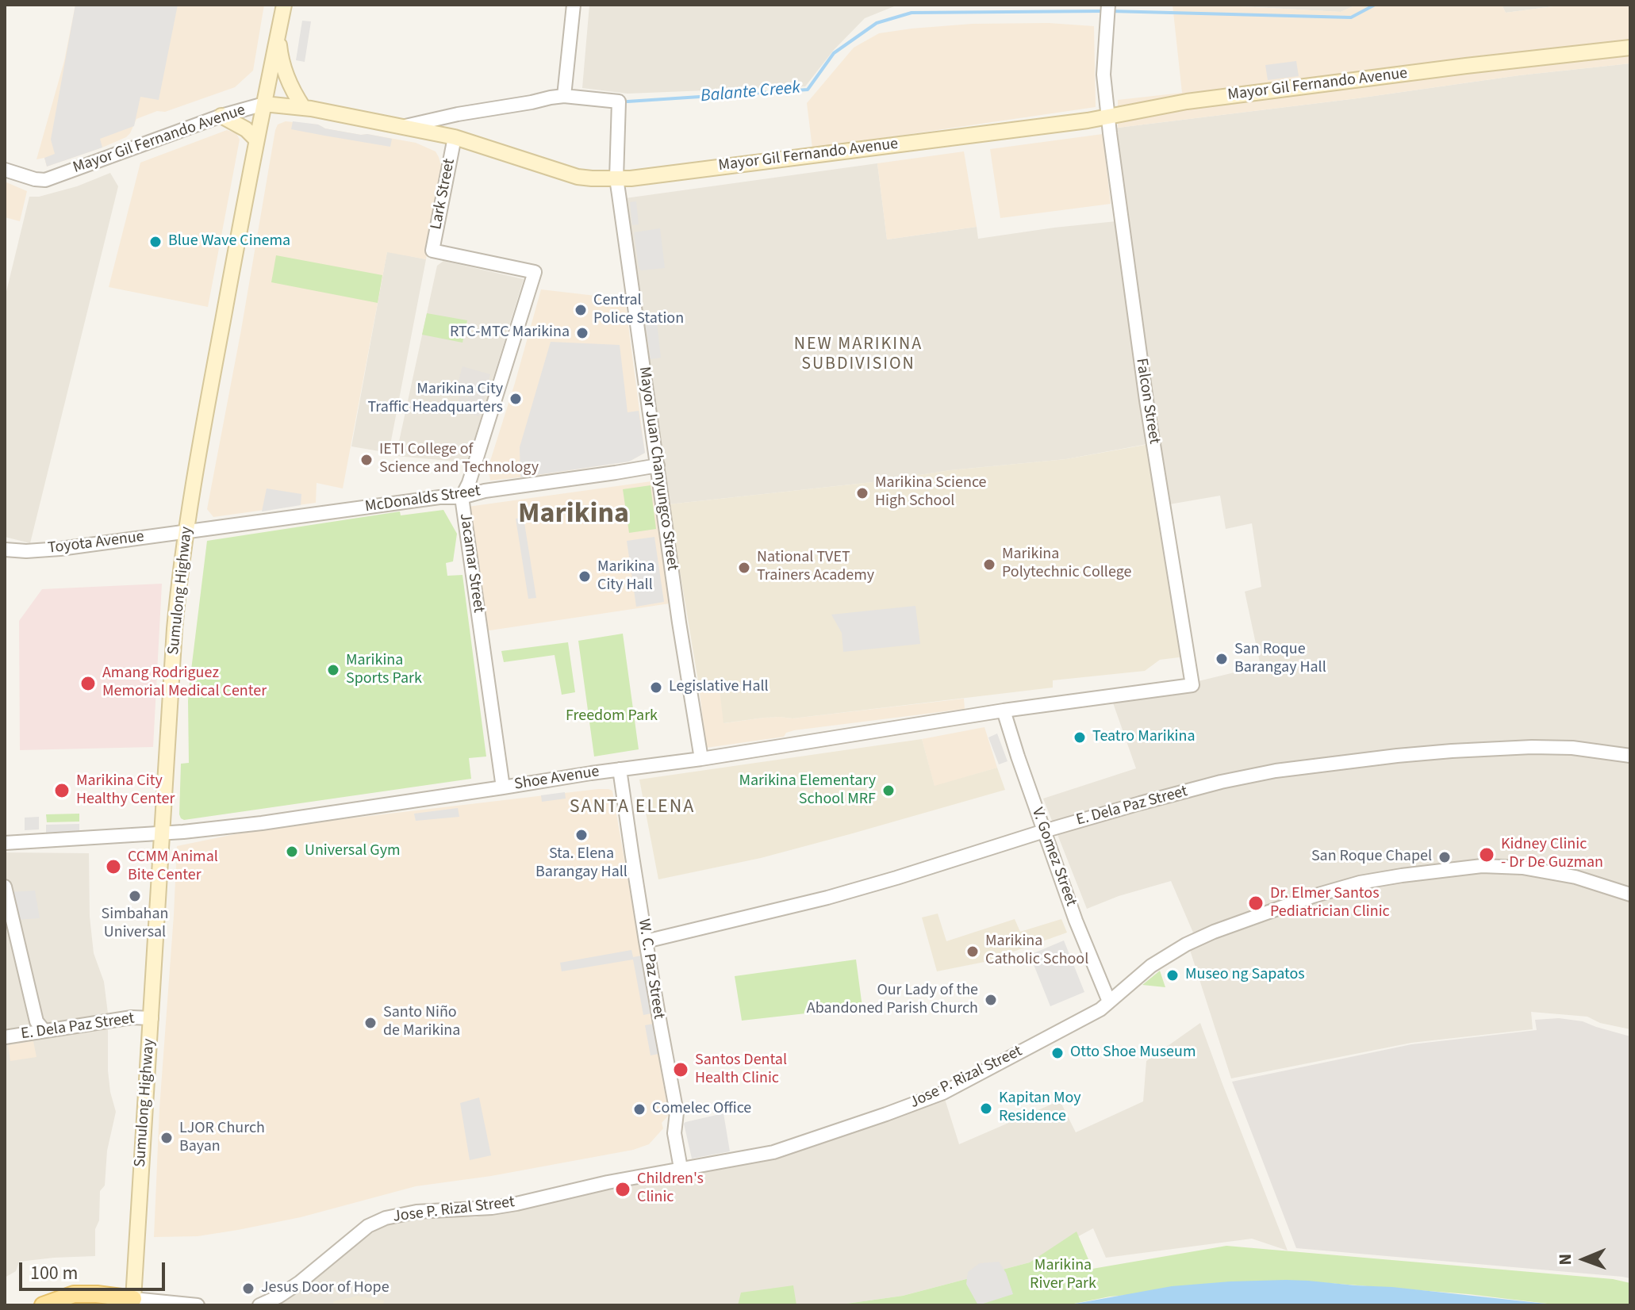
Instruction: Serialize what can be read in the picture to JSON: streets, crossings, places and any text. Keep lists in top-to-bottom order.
{
  "streets": {
    "main road": ["Mayor Gil Fernando Avenue", "Sumulong Highway"],
    "street": [
      "Lark Street",
      "Falcon Street",
      "Mayor Juan Chanyungco Street",
      "McDonalds Street",
      "Toyota Avenue",
      "Jacamar Street",
      "Shoe Avenue",
      "E. Dela Paz Street",
      "V. Gomez Street",
      "W. C. Paz Street",
      "Jose P. Rizal Street"
    ]
  },
  "crossings": [
    ["Mayor Gil Fernando Avenue", "Lark Street"],
    ["Mayor Gil Fernando Avenue", "Falcon Street"],
    ["Mayor Gil Fernando Avenue", "Mayor Juan Chanyungco Street"],
    ["Mayor Gil Fernando Avenue", "Sumulong Highway"],
    ["Lark Street", "Jacamar Street"],
    ["Falcon Street", "Shoe Avenue"],
    ["Mayor Juan Chanyungco Street", "McDonalds Street"],
    ["Mayor Juan Chanyungco Street", "Shoe Avenue"],
    ["McDonalds Street", "Toyota Avenue"],
    ["McDonalds Street", "Jacamar Street"],
    ["McDonalds Street", "Sumulong Highway"],
    ["Toyota Avenue", "Sumulong Highway"],
    ["Jacamar Street", "Shoe Avenue"],
    ["Sumulong Highway", "Shoe Avenue"],
    ["Sumulong Highway", "E. Dela Paz Street"],
    ["Shoe Avenue", "V. Gomez Street"],
    ["Shoe Avenue", "W. C. Paz Street"],
    ["E. Dela Paz Street", "V. Gomez Street"],
    ["E. Dela Paz Street", "W. C. Paz Street"],
    ["V. Gomez Street", "Jose P. Rizal Street"],
    ["W. C. Paz Street", "Jose P. Rizal Street"]
  ],
  "districts": ["NEW MARIKINA SUBDIVISION", "Marikina", "SANTA ELENA"],
  "water": ["Balante Creek"],
  "parks": ["Freedom Park", "Marikina River Park"],
  "places": [
    "Blue Wave Cinema",
    "Central Police Station",
    "RTC-MTC Marikina",
    "Marikina City Traffic Headquarters",
    "IETI College of Science and Technology",
    "Marikina Science High School",
    "Marikina Polytechnic College",
    "National TVET Trainers Academy",
    "Marikina City Hall",
    "San Roque Barangay Hall",
    "Marikina Sports Park",
    "Amang Rodriguez Memorial Medical Center",
    "Legislative Hall",
    "Teatro Marikina",
    "Marikina City Healthy Center",
    "Marikina Elementary School MRF",
    "Sta. Elena Barangay Hall",
    "Universal Gym",
    "Kidney Clinic - Dr De Guzman",
    "San Roque Chapel",
    "CCMM Animal Bite Center",
    "Simbahan Universal",
    "Dr. Elmer Santos Pediatrician Clinic",
    "Marikina Catholic School",
    "Museo ng Sapatos",
    "Our Lady of the Abandoned Parish Church",
    "Santo Niño de Marikina",
    "Otto Shoe Museum",
    "Santos Dental Health Clinic",
    "Kapitan Moy Residence",
    "Comelec Office",
    "LJOR Church Bayan",
    "Children's Clinic",
    "Jesus Door of Hope"
  ],
  "scale_bar": "100 m",
  "north": "left"
}
